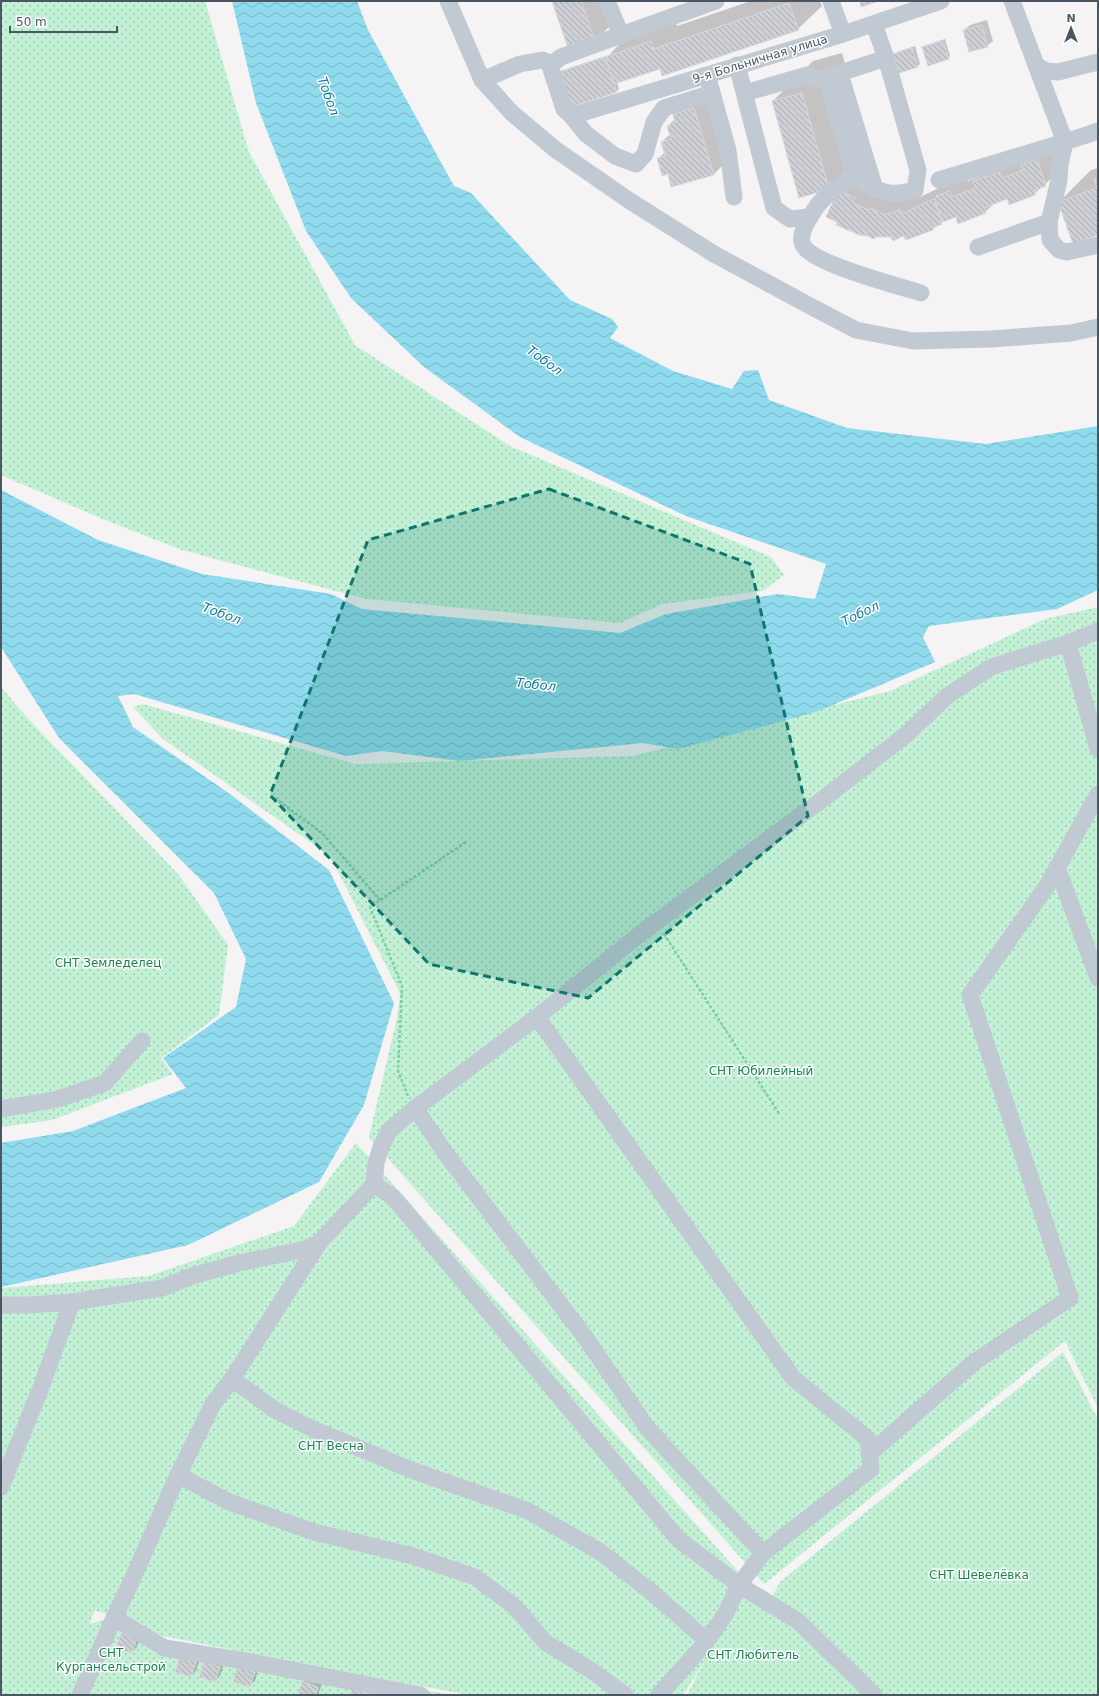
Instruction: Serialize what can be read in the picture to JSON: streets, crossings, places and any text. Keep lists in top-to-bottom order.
{
  "streets": {
    "street": ["9-я Больничная улица"]
  },
  "water": ["Тобол"],
  "parks": [
    "СНТ Земледелец",
    "СНТ Юбилейный",
    "СНТ Весна",
    "СНТ Шевелёвка",
    "СНТ Кургансельстрой",
    "СНТ Любитель"
  ],
  "scale_bar": "50 m",
  "north": "top"
}
